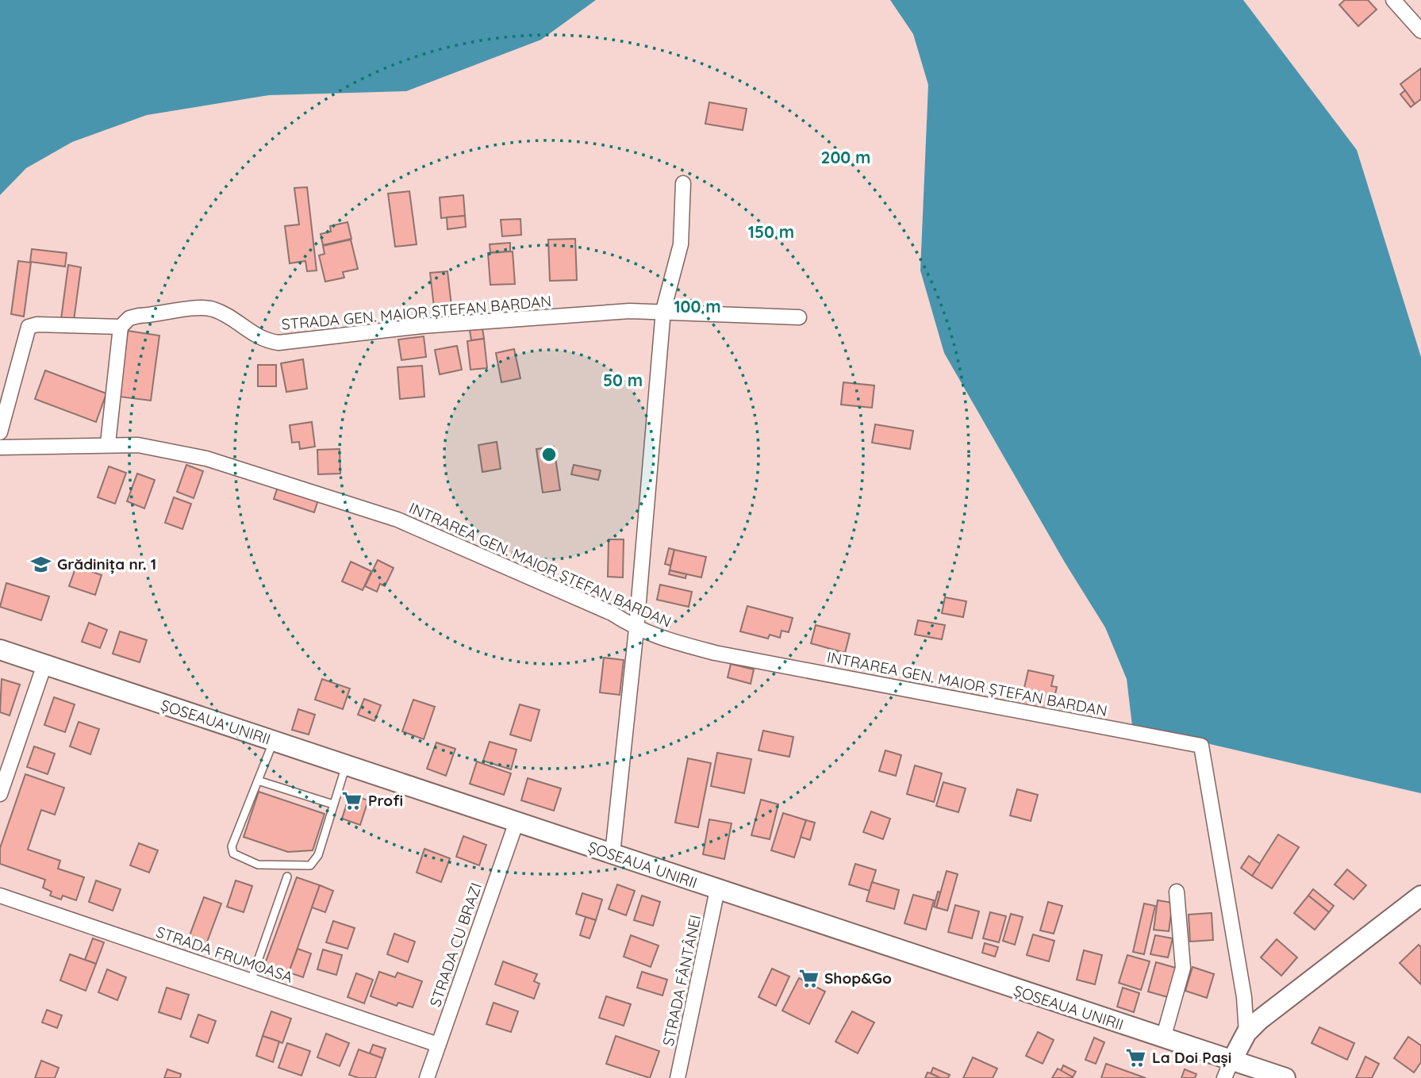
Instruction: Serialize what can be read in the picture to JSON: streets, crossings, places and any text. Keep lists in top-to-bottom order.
{
  "streets": {
    "main road": ["ȘOSEAUA UNIRII"],
    "street": [
      "STRADA GEN. MAIOR ȘTEFAN BARDAN",
      "INTRAREA GEN. MAIOR ȘTEFAN BARDAN",
      "STRADA CU BRAZI",
      "STRADA FRUMOASA",
      "STRADA FÂNTÂNEI"
    ]
  },
  "crossings": [
    ["ȘOSEAUA UNIRII", "STRADA CU BRAZI"],
    ["ȘOSEAUA UNIRII", "STRADA FÂNTÂNEI"],
    ["STRADA CU BRAZI", "STRADA FRUMOASA"]
  ],
  "places": {
    "school or university": ["Grădinița nr. 1"],
    "supermarket": ["Profi", "Shop&Go", "La Doi Pași"]
  },
  "rings": [
    "200 m",
    "150 m",
    "100 m",
    "50 m"
  ]
}
